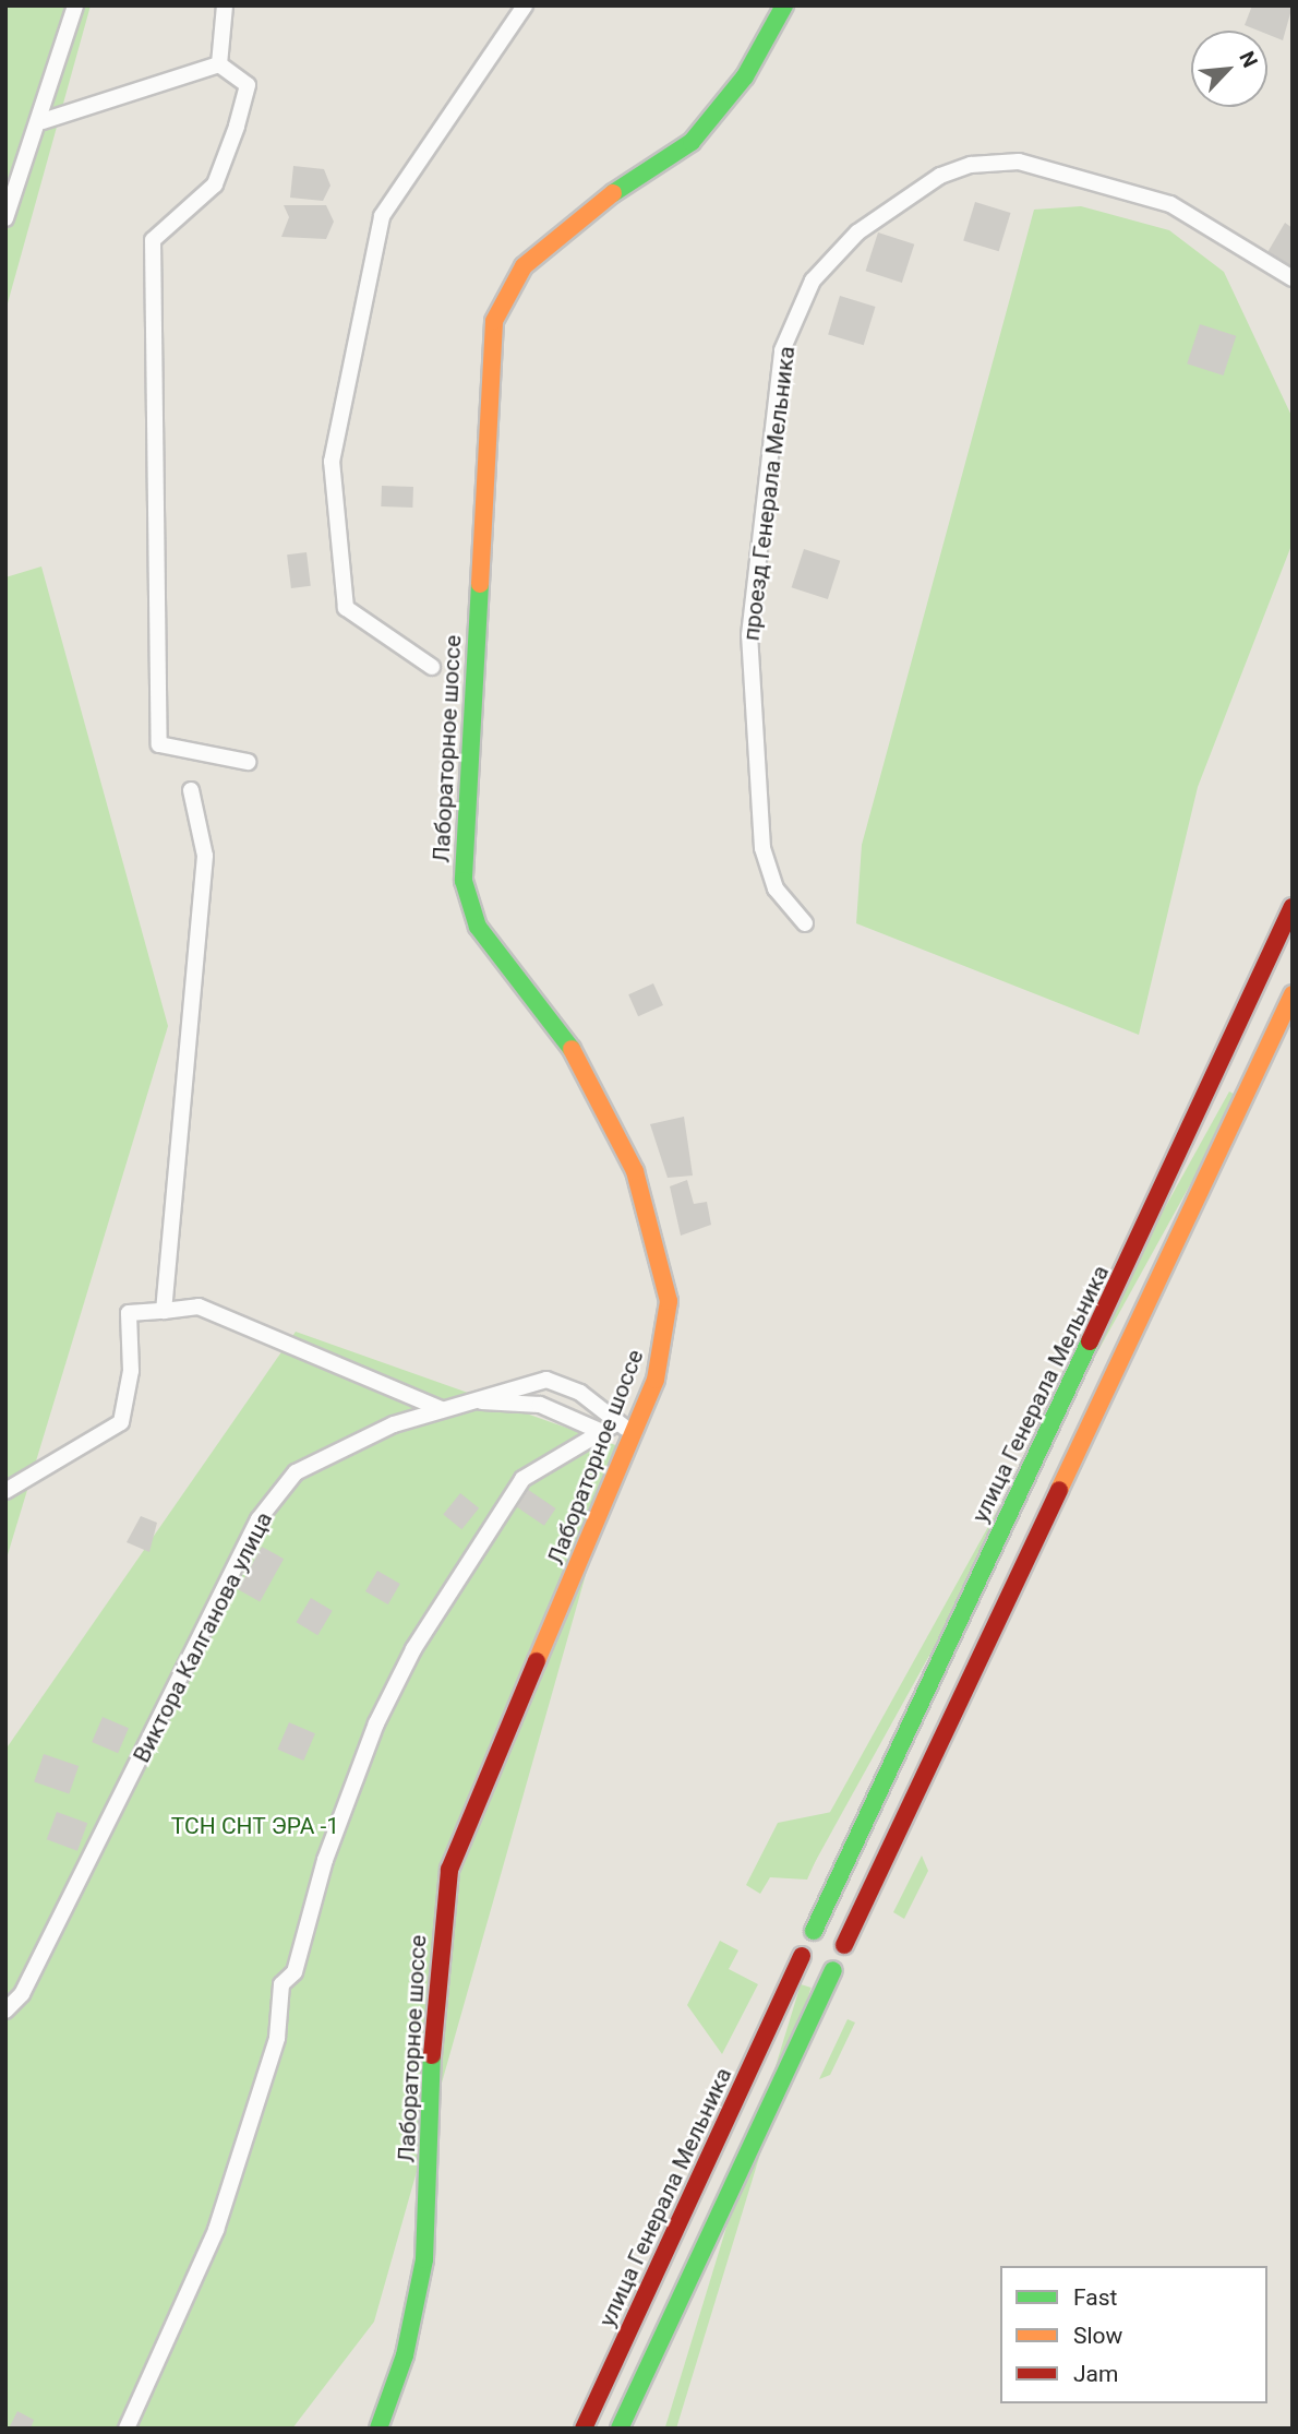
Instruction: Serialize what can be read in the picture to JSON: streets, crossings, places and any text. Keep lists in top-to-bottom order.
{
  "streets": {
    "main road": ["Лабораторное шоссе", "улица Генерала Мельника"],
    "street": ["проезд Генерала Мельника", "Виктора Калганова улица"]
  },
  "crossings": [
    ["Лабораторное шоссе", "Виктора Калганова улица"]
  ],
  "parks": ["ТСН СНТ ЭРА -1"],
  "legend": ["Fast", "Slow", "Jam"],
  "north": "top right"
}
